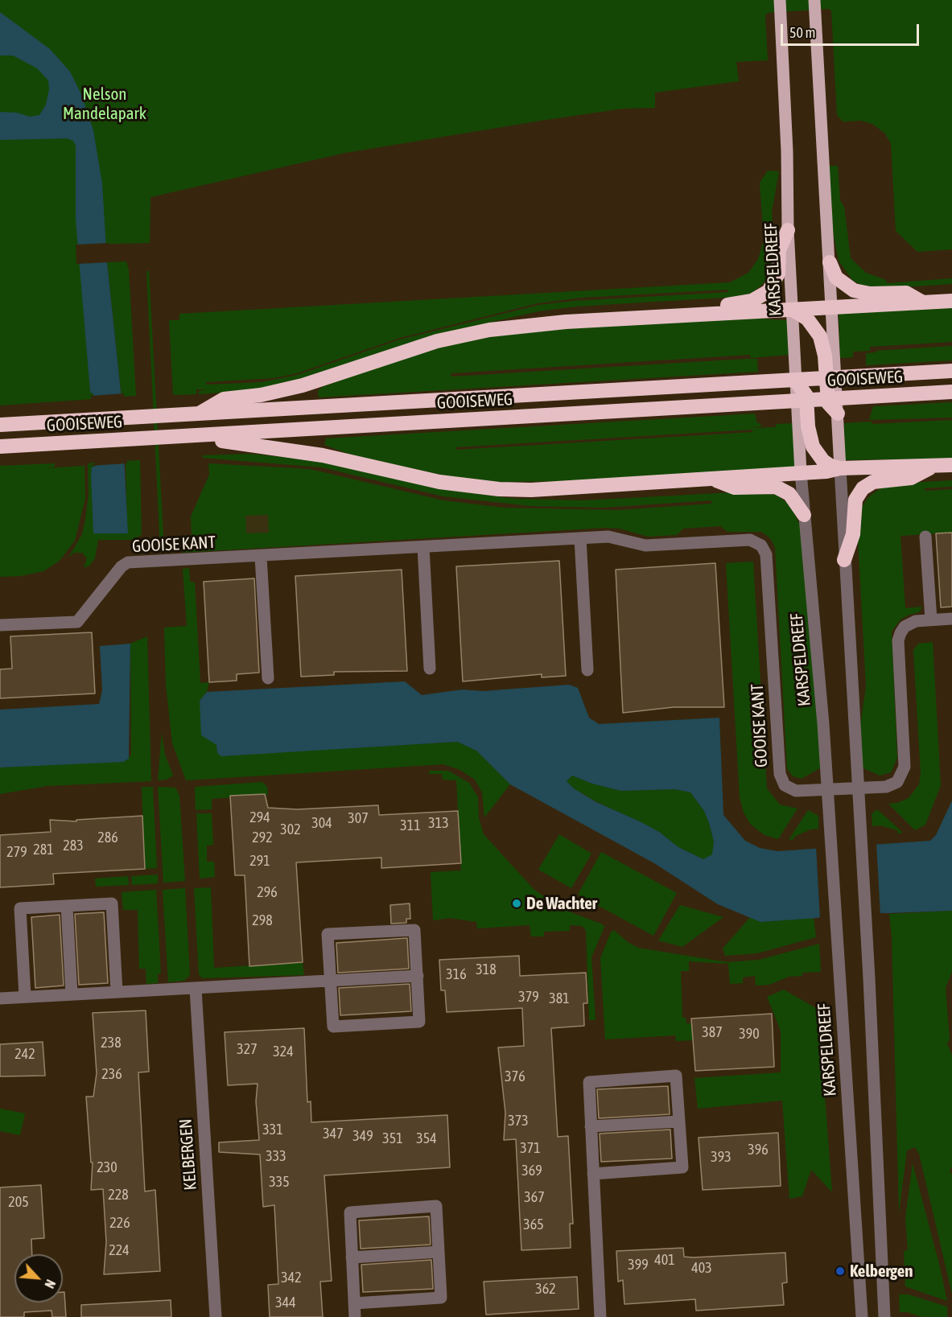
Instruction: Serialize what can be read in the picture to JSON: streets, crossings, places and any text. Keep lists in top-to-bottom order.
{
  "streets": {
    "highway": ["GOOISEWEG"],
    "main road": ["KARSPELDREEF"],
    "street": ["GOOISE KANT", "KELBERGEN"]
  },
  "crossings": [
    ["KARSPELDREEF", "GOOISE KANT"]
  ],
  "parks": ["Nelson Mandelapark"],
  "places": ["De Wachter", "Kelbergen"],
  "house_numbers": [
    "294",
    "307",
    "304",
    "313",
    "311",
    "302",
    "286",
    "292",
    "283",
    "281",
    "279",
    "291",
    "296",
    "298",
    "318",
    "316",
    "379",
    "381",
    "387",
    "390",
    "238",
    "327",
    "324",
    "242",
    "236",
    "376",
    "373",
    "331",
    "347",
    "349",
    "351",
    "354",
    "371",
    "396",
    "333",
    "393",
    "230",
    "369",
    "335",
    "228",
    "367",
    "205",
    "226",
    "365",
    "224",
    "401",
    "399",
    "403",
    "342",
    "362",
    "344"
  ],
  "scale_bar": "50 m",
  "north": "bottom right"
}
